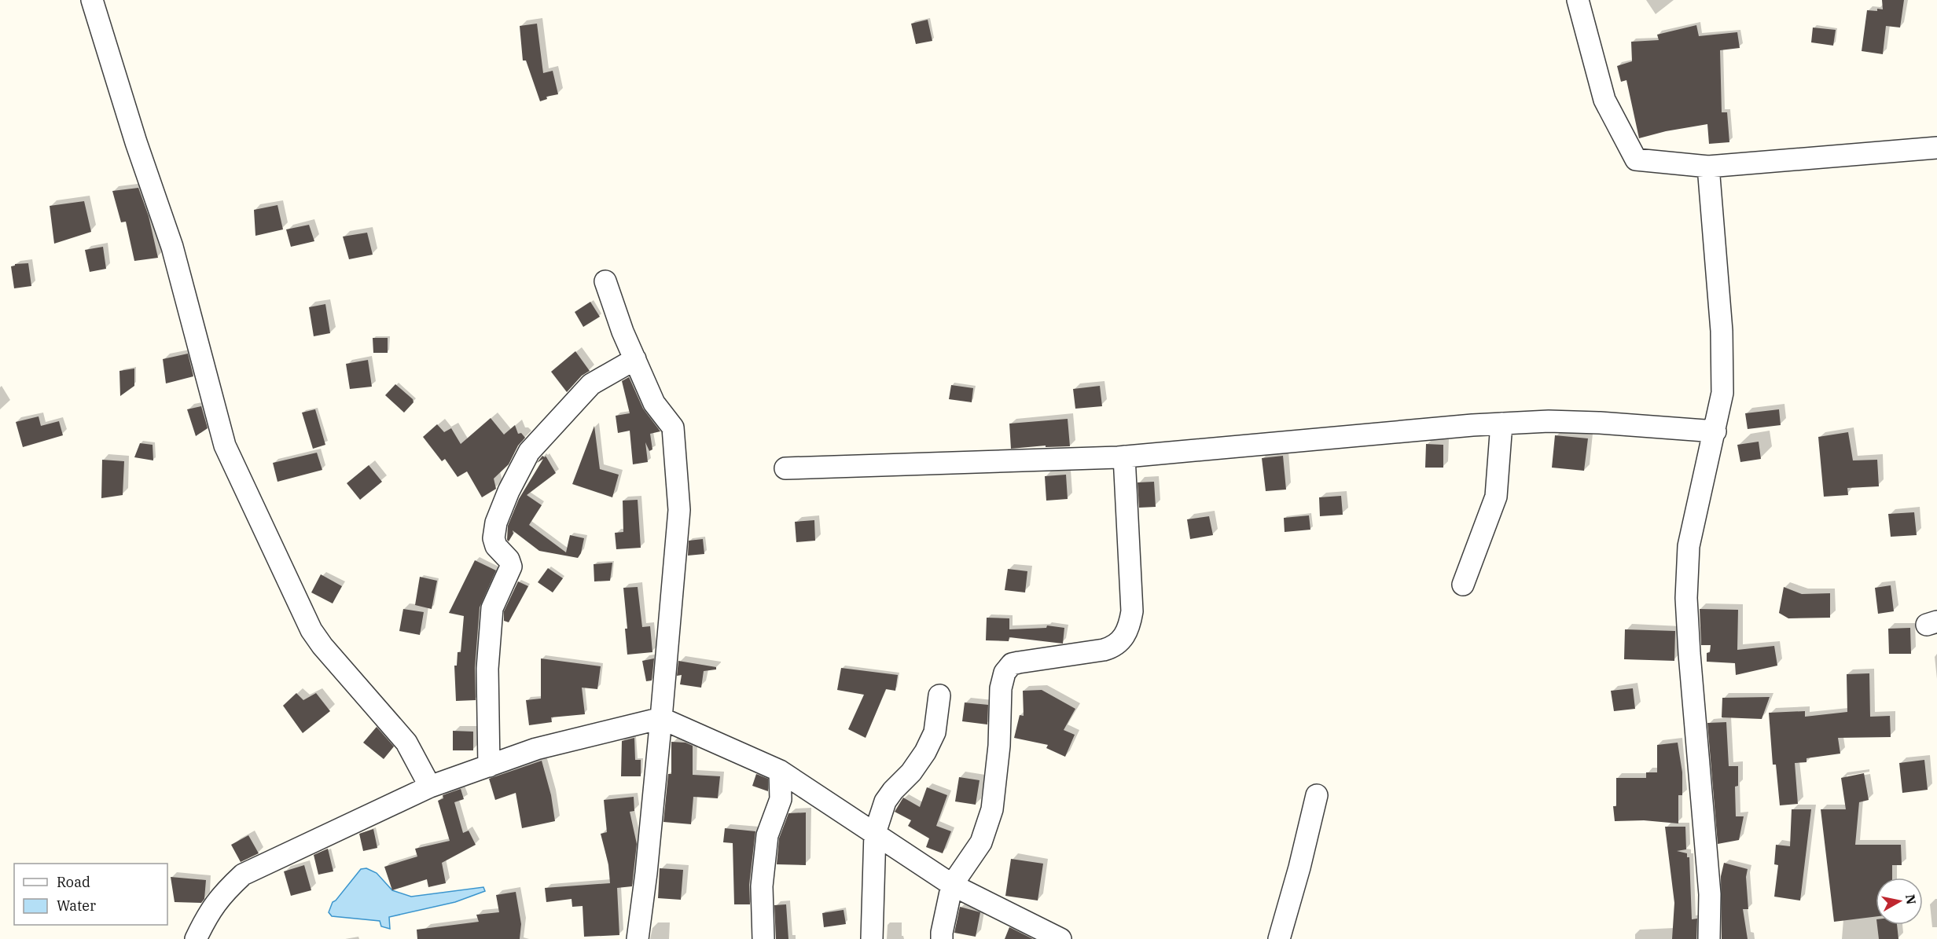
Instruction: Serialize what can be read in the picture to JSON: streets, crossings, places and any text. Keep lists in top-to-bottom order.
{
  "legend": ["Road", "Water"],
  "north": "right"
}
